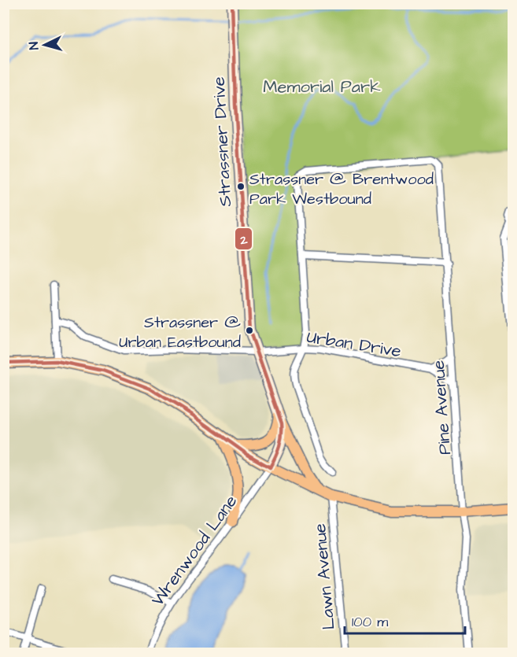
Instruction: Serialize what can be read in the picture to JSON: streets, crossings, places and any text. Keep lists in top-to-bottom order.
{
  "streets": {
    "street": [
      "Strassner Drive",
      "Urban Drive",
      "Pine Avenue",
      "Wrenwood Lane",
      "Lawn Avenue"
    ]
  },
  "crossings": [
    ["Strassner Drive", "Urban Drive"],
    ["Strassner Drive", "Wrenwood Lane"],
    ["Urban Drive", "Pine Avenue"]
  ],
  "parks": ["Memorial Park"],
  "places": ["Strassner @ Brentwood Park Westbound", "Strassner @ Urban Eastbound"],
  "lines": ["transit line 2"],
  "scale_bar": "100 m",
  "north": "left"
}
